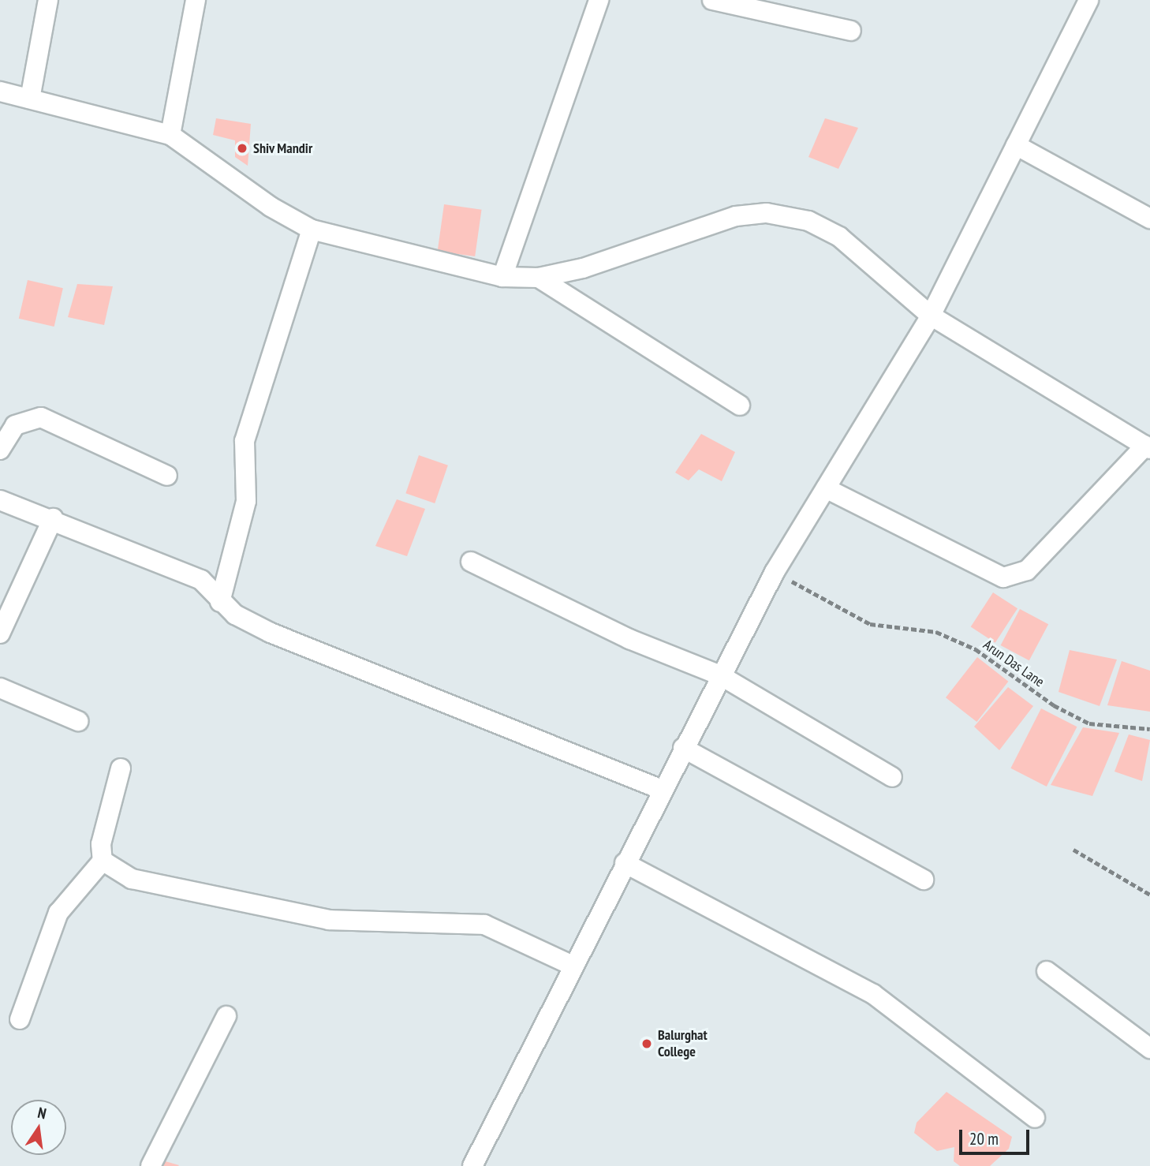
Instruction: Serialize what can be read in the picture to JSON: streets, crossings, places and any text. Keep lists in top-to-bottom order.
{
  "streets": {
    "path": ["Arun Das Lane"]
  },
  "places": ["Shiv Mandir", "Balurghat College"],
  "scale_bar": "20 m",
  "north": "top"
}
